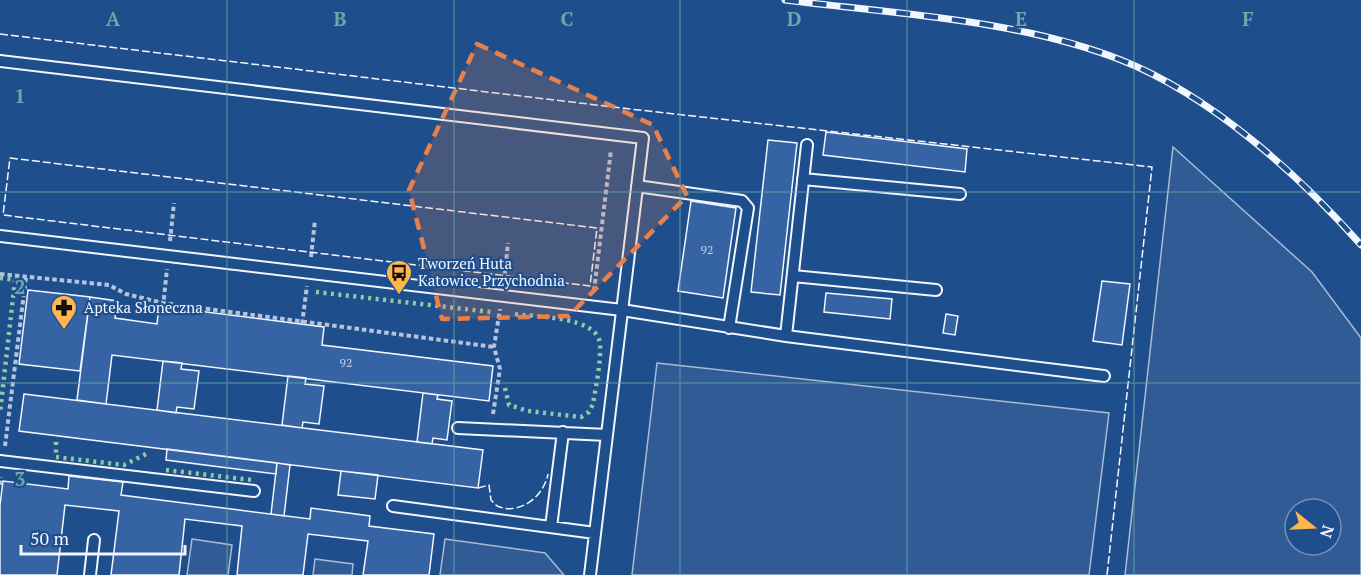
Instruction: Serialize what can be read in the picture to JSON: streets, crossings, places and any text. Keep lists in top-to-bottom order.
{
  "places": {
    "bus stop": ["Tworzeń Huta Katowice Przychodnia"],
    "pharmacy": ["Apteka Słoneczna"]
  },
  "house_numbers": ["92", "92"],
  "scale_bar": "50 m",
  "north": "right",
  "grid": {
    "columns": [
      "A",
      "B",
      "C",
      "D",
      "E",
      "F"
    ],
    "rows": ["1", "2", "3"]
  }
}
